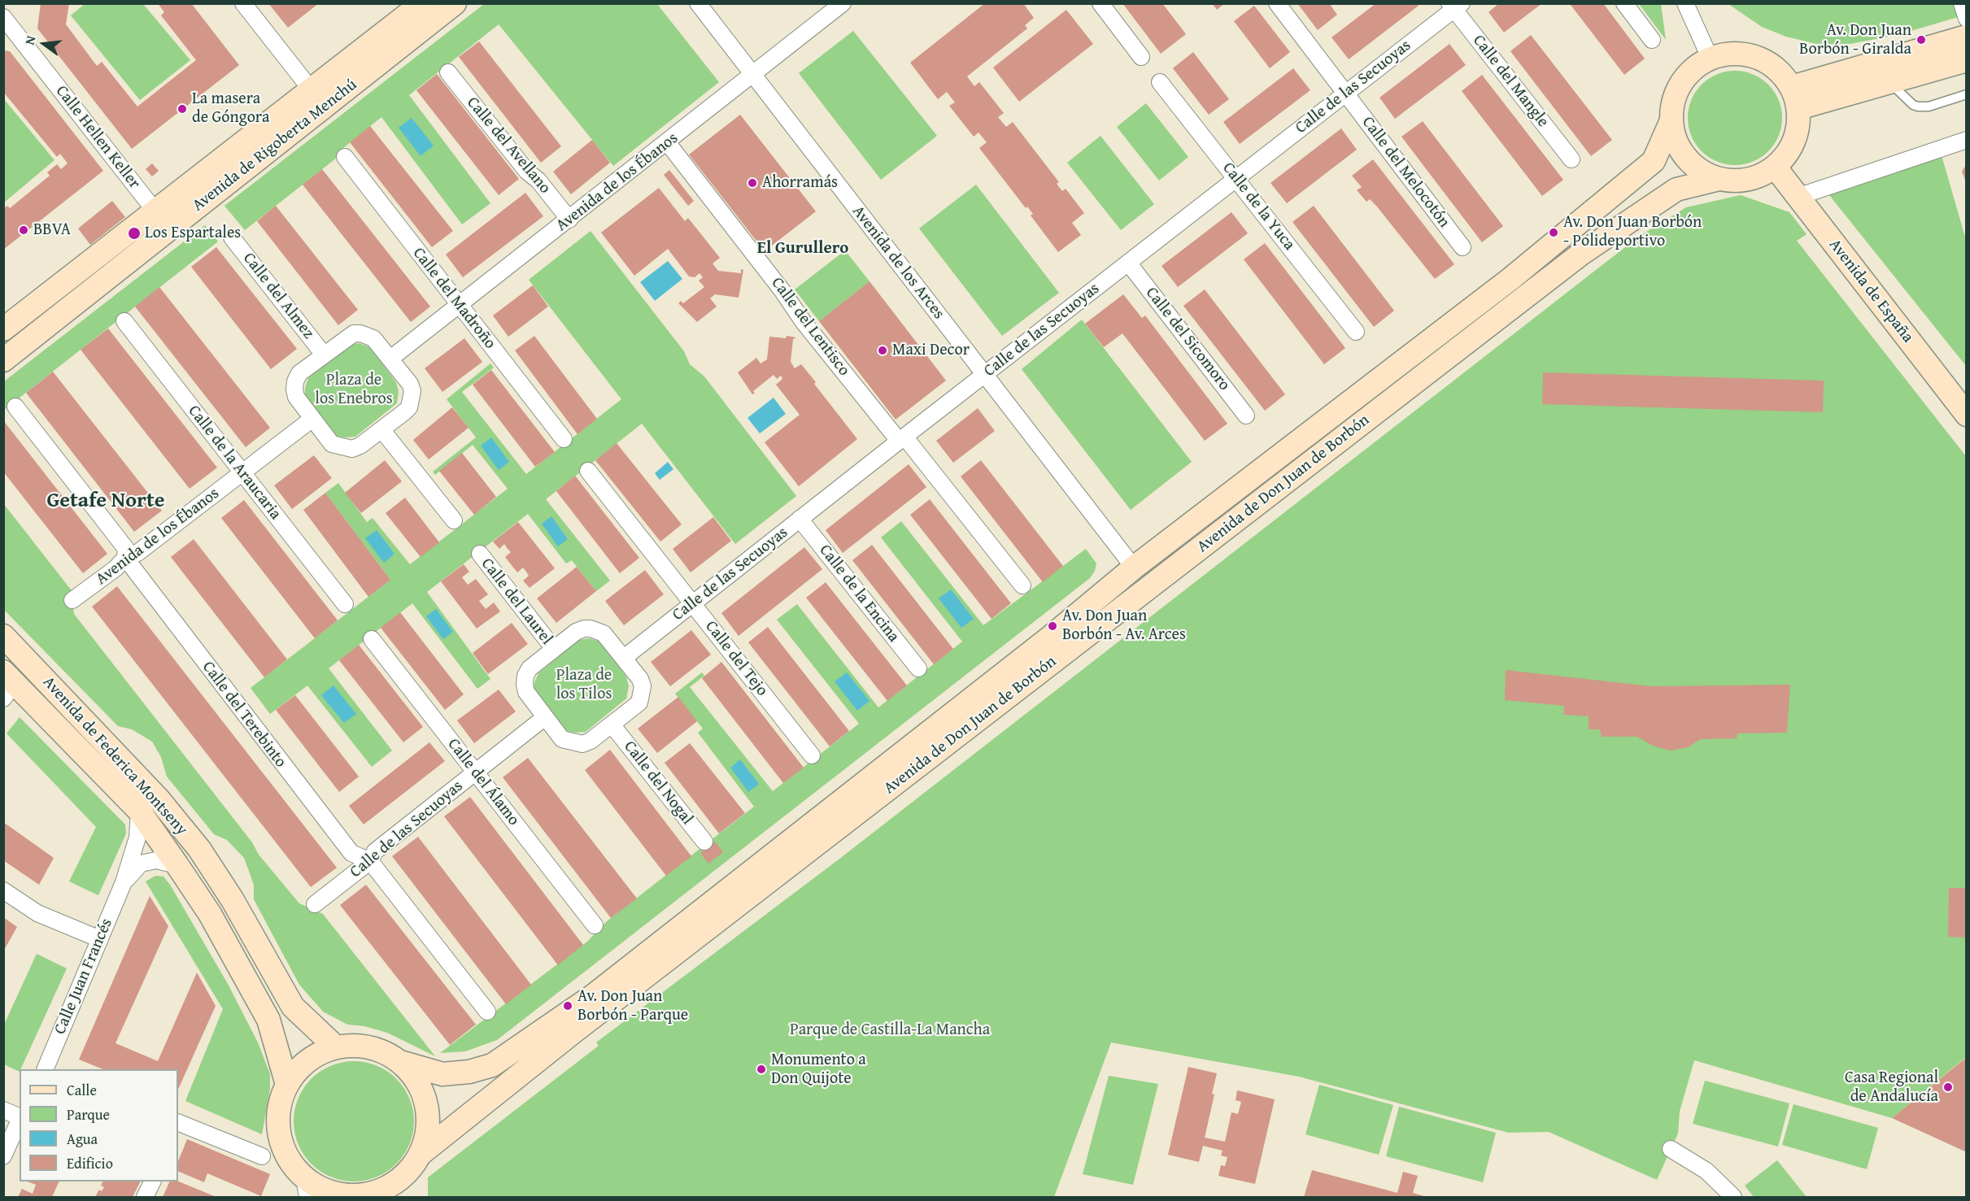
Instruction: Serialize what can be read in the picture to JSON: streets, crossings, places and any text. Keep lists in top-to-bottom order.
{
  "streets": {
    "street": [
      "Calle del Mangle",
      "Calle de las Secuoyas",
      "Calle Hellen Keller",
      "Avenida de Rigoberta Menchú",
      "Calle del Avellano",
      "Calle del Melocotón",
      "Avenida de los Ébanos",
      "Calle de la Yuca",
      "Avenida de los Arces",
      "Avenida de España",
      "Calle del Almez",
      "Calle del Madroño",
      "Calle del Lentisco",
      "Calle del Sicomoro",
      "Calle de la Araucaria",
      "Avenida de Don Juan de Borbón",
      "Calle de la Encina",
      "Calle del Laurel",
      "Calle del Tejo",
      "Calle del Terebinto",
      "Avenida de Federica Montseny",
      "Calle del Álamo",
      "Calle del Nogal",
      "Calle Juan Francés"
    ]
  },
  "crossings": [
    ["Calle del Mangle", "Calle de las Secuoyas"],
    ["Calle de las Secuoyas", "Calle del Melocotón"],
    ["Calle de las Secuoyas", "Calle de la Yuca"],
    ["Calle de las Secuoyas", "Avenida de los Arces"],
    ["Calle de las Secuoyas", "Calle del Lentisco"],
    ["Calle de las Secuoyas", "Calle del Sicomoro"],
    ["Calle de las Secuoyas", "Calle de la Encina"],
    ["Calle de las Secuoyas", "Calle del Laurel"],
    ["Calle de las Secuoyas", "Calle del Tejo"],
    ["Calle de las Secuoyas", "Calle del Terebinto"],
    ["Calle de las Secuoyas", "Calle del Álamo"],
    ["Calle de las Secuoyas", "Calle del Nogal"],
    ["Calle Hellen Keller", "Avenida de Rigoberta Menchú"],
    ["Calle del Avellano", "Avenida de los Ébanos"],
    ["Avenida de los Ébanos", "Avenida de los Arces"],
    ["Avenida de los Ébanos", "Calle del Almez"],
    ["Avenida de los Ébanos", "Calle del Madroño"],
    ["Avenida de los Ébanos", "Calle del Lentisco"],
    ["Avenida de los Ébanos", "Calle de la Araucaria"],
    ["Avenida de los Ébanos", "Calle del Terebinto"],
    ["Avenida de los Arces", "Avenida de Don Juan de Borbón"],
    ["Avenida de España", "Avenida de Don Juan de Borbón"],
    ["Avenida de Don Juan de Borbón", "Avenida de Federica Montseny"],
    ["Calle del Laurel", "Calle del Nogal"],
    ["Avenida de Federica Montseny", "Calle Juan Francés"]
  ],
  "districts": ["El Gurullero", "Getafe Norte"],
  "parks": ["Plaza de los Enebros", "Plaza de los Tilos", "Parque de Castilla-La Mancha"],
  "places": [
    "Av. Don Juan Borbón - Giralda",
    "La masera de Góngora",
    "Ahorramás",
    "BBVA",
    "Av. Don Juan Borbón - Polideportivo",
    "Los Espartales",
    "Maxi Decor",
    "Av. Don Juan Borbón - Av. Arces",
    "Av. Don Juan Borbón - Parque",
    "Monumento a Don Quijote",
    "Casa Regional de Andalucía"
  ],
  "legend": [
    "Calle",
    "Parque",
    "Agua",
    "Edificio"
  ],
  "north": "left"
}
